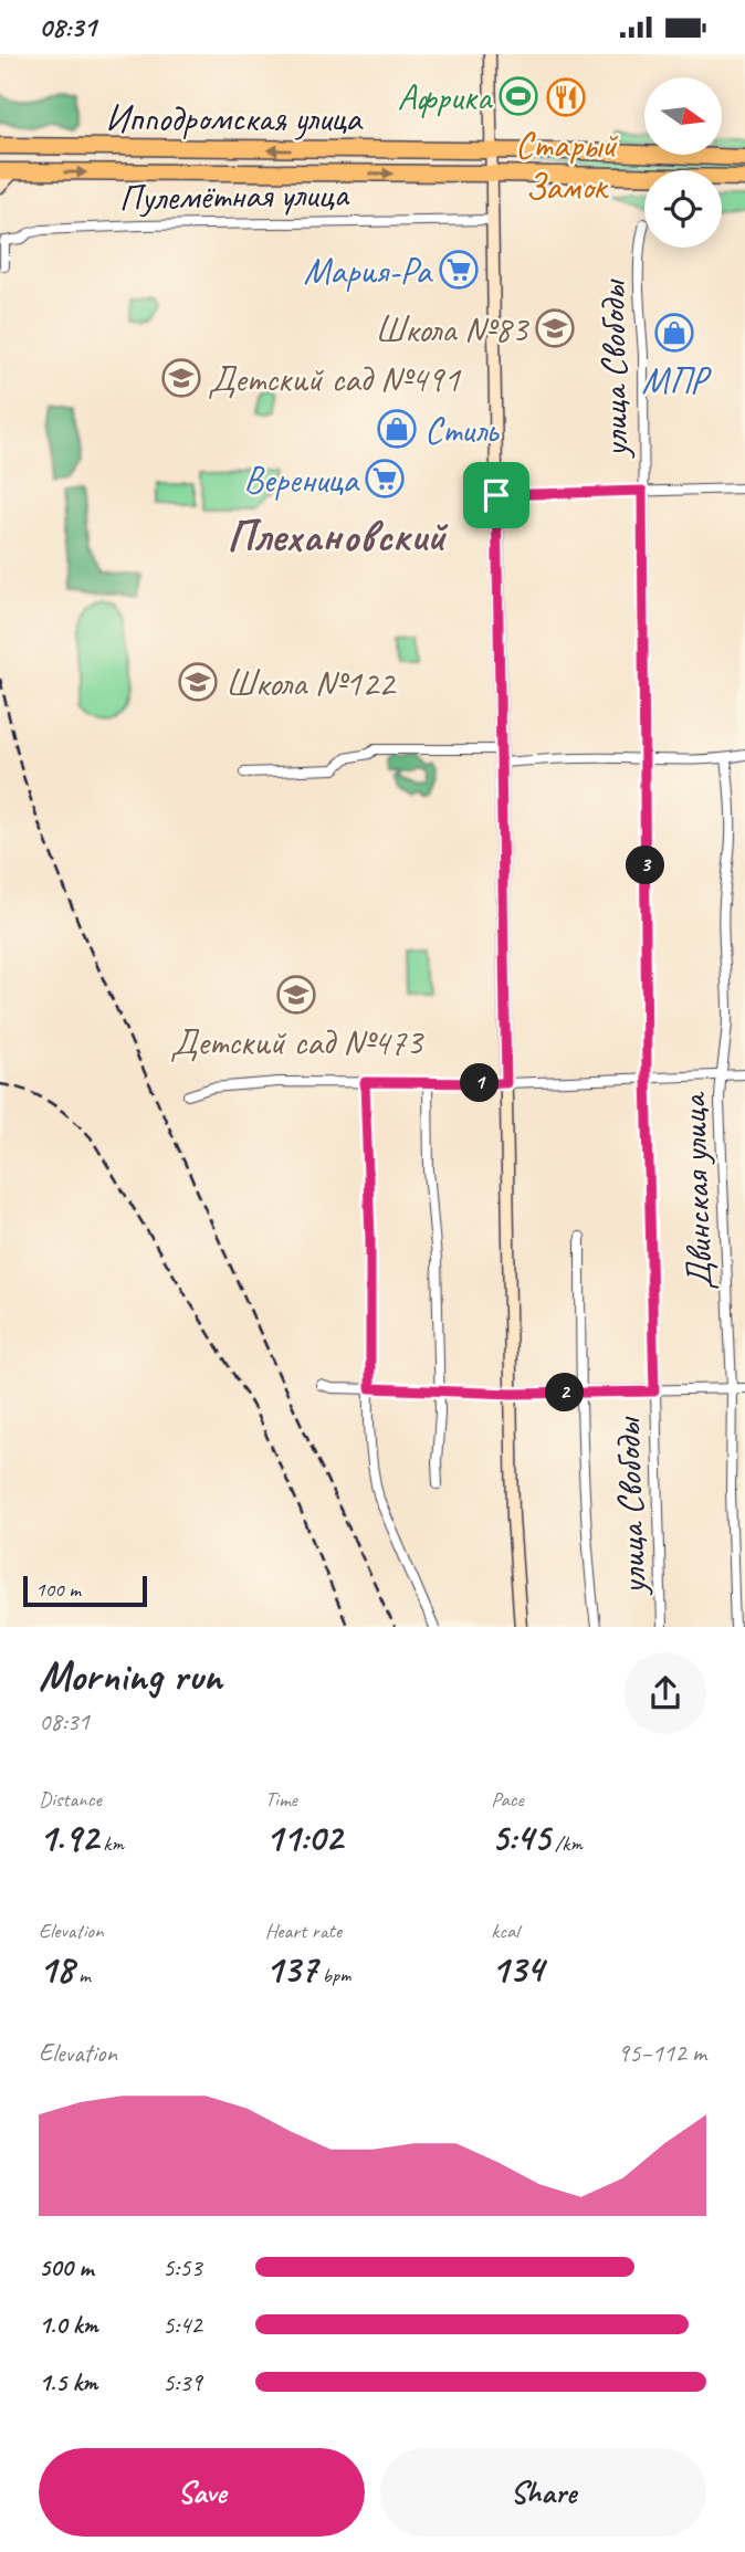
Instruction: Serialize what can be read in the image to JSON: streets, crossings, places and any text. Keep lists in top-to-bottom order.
{
  "streets": {
    "highway": ["Ипподромская улица"],
    "street": ["Пулемётная улица", "улица Свободы", "Двинская улица"]
  },
  "districts": ["Плехановский"],
  "places": {
    "sports": ["Африка"],
    "restaurant": ["Старый Замок"],
    "supermarket": ["Мария-Ра", "Вереница"],
    "school or university": [
      "Школа №83",
      "Детский сад №491",
      "Школа №122",
      "Детский сад №473"
    ],
    "shop": ["МПР", "Стиль"]
  },
  "scale_bar": "100 m",
  "north": "right",
  "page": {
    "status": "08:31",
    "pins": ["3", "1", "2"],
    "scale": "100 m",
    "heading": ["Morning run", "08:31"],
    "stats": [
      ["Distance", "1.92 km"],
      ["Time", "11:02"],
      ["Pace", "5:45 /km"],
      ["Elevation", "18 m"],
      ["Heart rate", "137 bpm"],
      ["kcal", "134"]
    ],
    "chart": ["Elevation", "95–112 m"],
    "list": [
      {
        "name": "500 m",
        "note": "5:53"
      },
      {
        "name": "1.0 km",
        "note": "5:42"
      },
      {
        "name": "1.5 km",
        "note": "5:39"
      }
    ],
    "buttons": ["Save", "Share"]
  }
}
